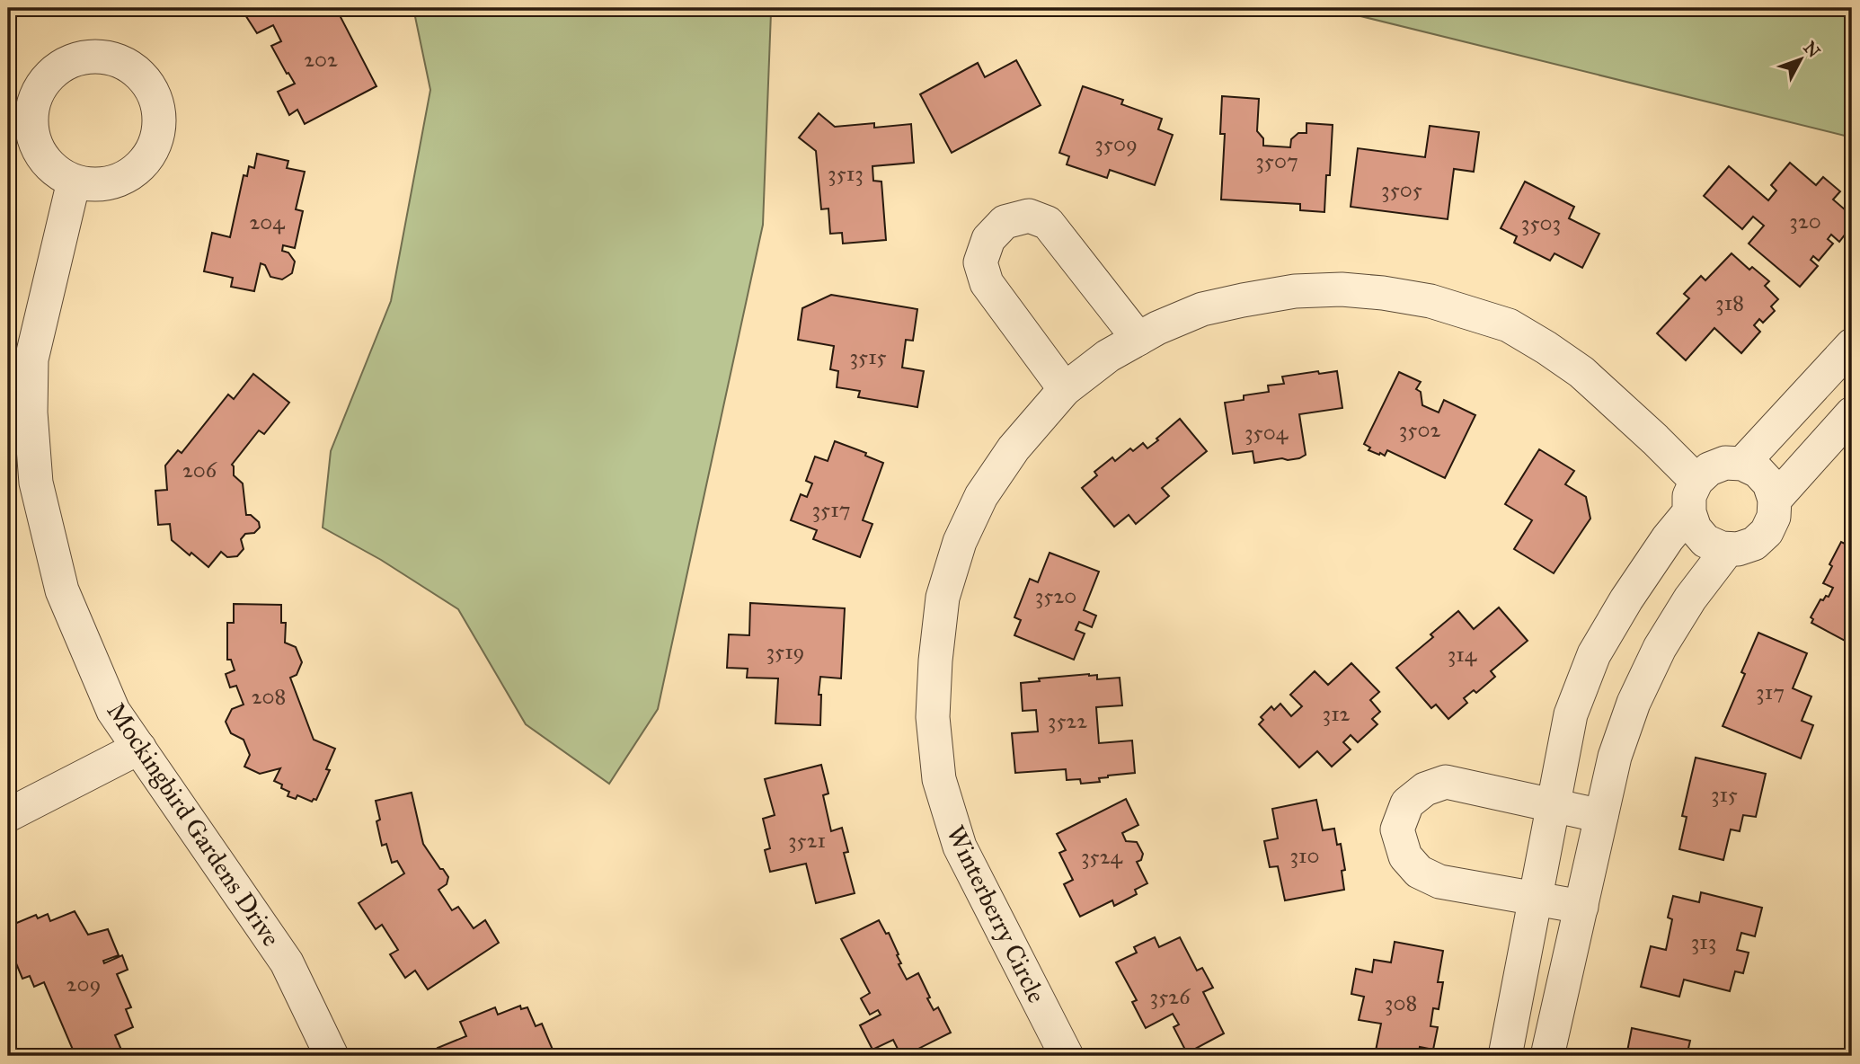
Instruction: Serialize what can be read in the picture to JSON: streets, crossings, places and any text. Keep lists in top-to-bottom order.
{
  "streets": {
    "street": ["Mockingbird Gardens Drive", "Winterberry Circle"]
  },
  "house_numbers": [
    "202",
    "3509",
    "3507",
    "3513",
    "3505",
    "320",
    "204",
    "3503",
    "318",
    "3515",
    "3502",
    "3504",
    "206",
    "3517",
    "3520",
    "3519",
    "314",
    "317",
    "208",
    "312",
    "3522",
    "315",
    "3521",
    "310",
    "3524",
    "313",
    "209",
    "3526",
    "308"
  ],
  "north": "top right"
}
